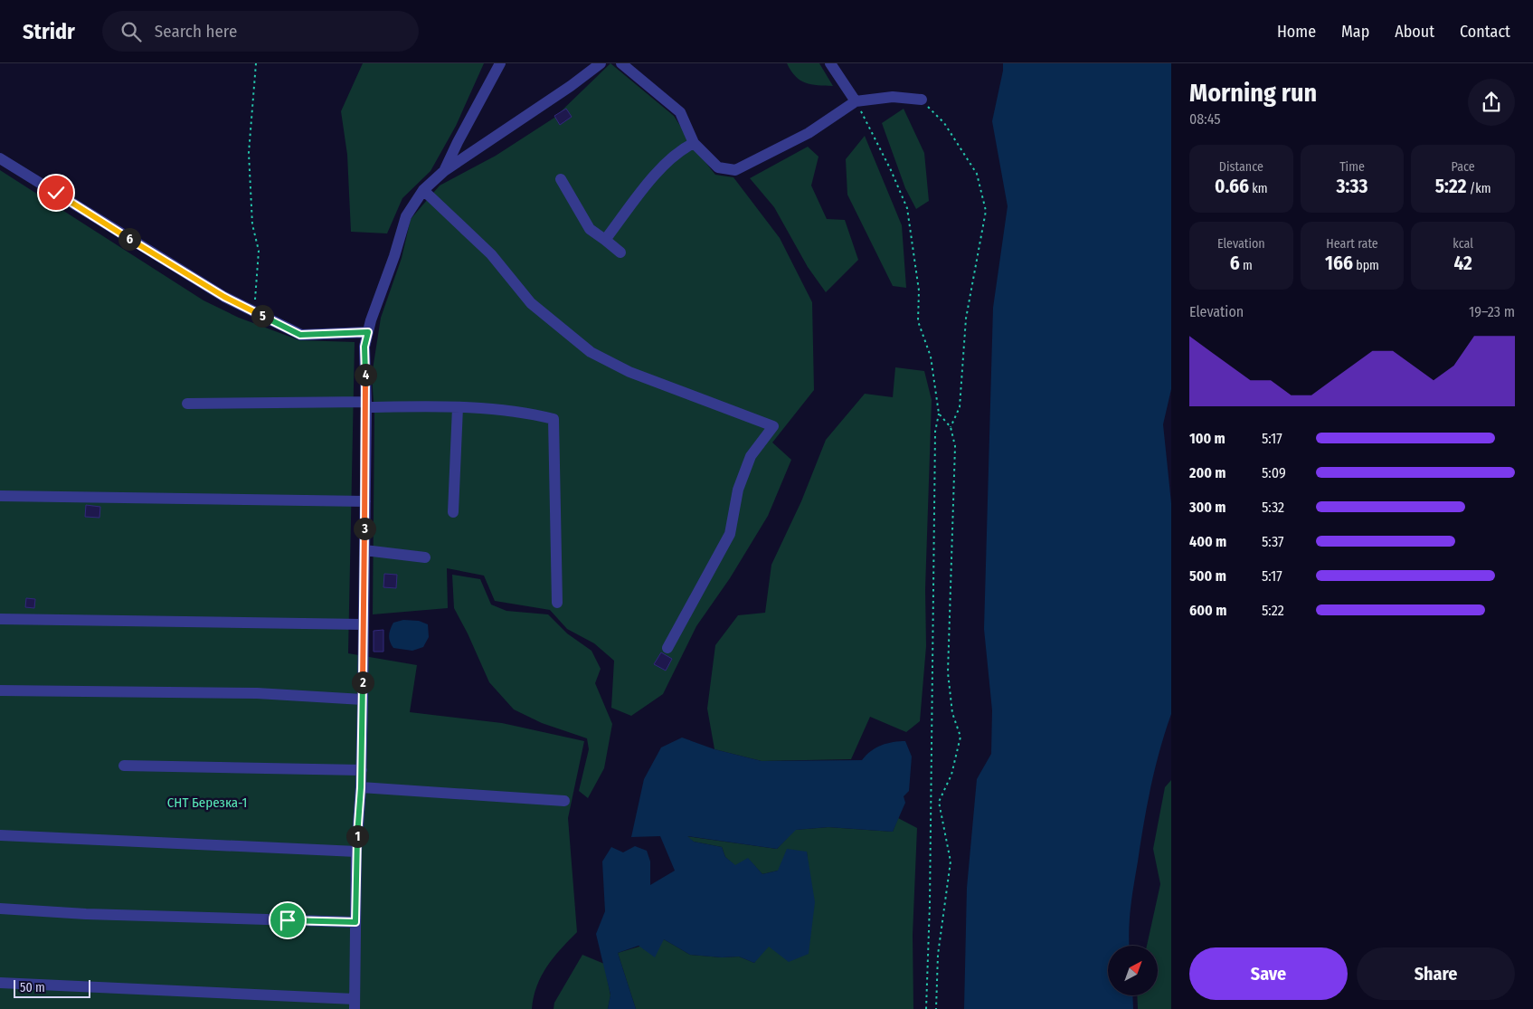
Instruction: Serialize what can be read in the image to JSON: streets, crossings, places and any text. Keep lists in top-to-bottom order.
{
  "parks": ["СНТ Березка-1"],
  "scale_bar": "50 m",
  "north": "top right",
  "page": {
    "header": "Stridr",
    "search": "Search here",
    "nav": [
      "Home",
      "Map",
      "About",
      "Contact"
    ],
    "heading": ["Morning run", "08:45"],
    "stats": [
      ["Distance", "0.66 km"],
      ["Time", "3:33"],
      ["Pace", "5:22 /km"],
      ["Elevation", "6 m"],
      ["Heart rate", "166 bpm"],
      ["kcal", "42"]
    ],
    "pins": [
      "6",
      "5",
      "4",
      "3",
      "2",
      "1"
    ],
    "chart": ["Elevation", "19–23 m"],
    "list": [
      {
        "name": "100 m",
        "note": "5:17"
      },
      {
        "name": "200 m",
        "note": "5:09"
      },
      {
        "name": "300 m",
        "note": "5:32"
      },
      {
        "name": "400 m",
        "note": "5:37"
      },
      {
        "name": "500 m",
        "note": "5:17"
      },
      {
        "name": "600 m",
        "note": "5:22"
      }
    ],
    "buttons": ["Save", "Share"],
    "scale": "50 m"
  }
}
